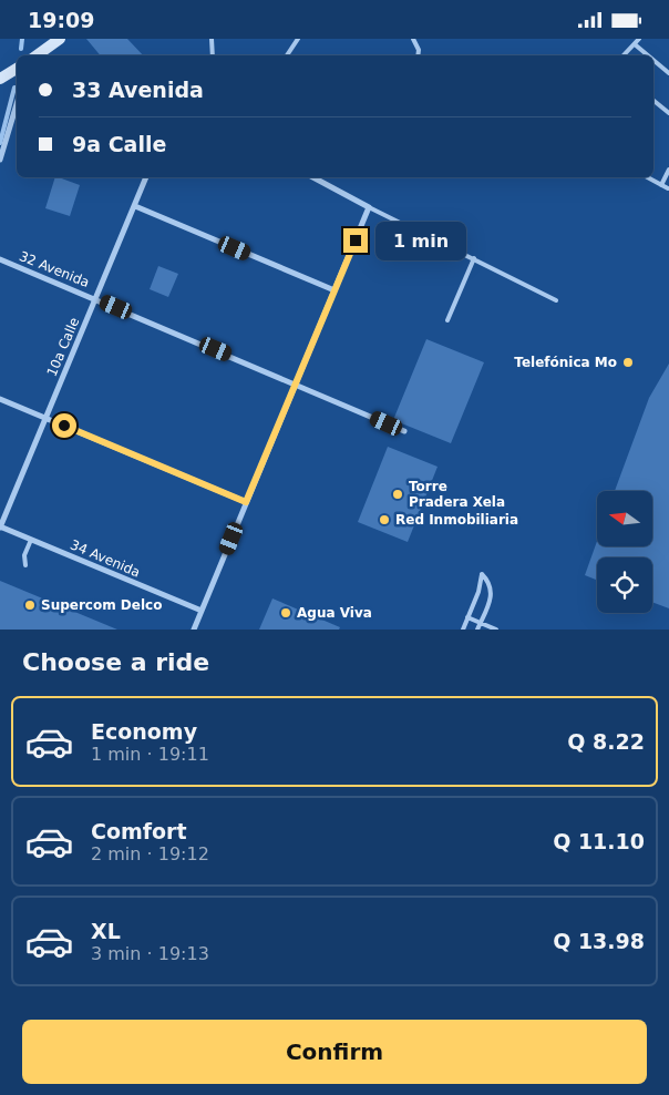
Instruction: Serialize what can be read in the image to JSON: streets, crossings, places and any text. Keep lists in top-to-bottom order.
{
  "streets": {
    "street": ["32 Avenida", "10a Calle", "34 Avenida"]
  },
  "crossings": [
    ["32 Avenida", "10a Calle"],
    ["10a Calle", "34 Avenida"]
  ],
  "places": [
    "Telefónica Mo",
    "Torre Pradera Xela",
    "Red Inmobiliaria",
    "Supercom Delco",
    "Agua Viva"
  ],
  "north": "left",
  "page": {
    "status": "19:09",
    "banner": ["33 Avenida", "9a Calle"],
    "bubble": "1 min",
    "heading": "Choose a ride",
    "list": [
      {
        "name": "Economy",
        "note": "1 min · 19:11",
        "value": "Q 8.22"
      },
      {
        "name": "Comfort",
        "note": "2 min · 19:12",
        "value": "Q 11.10"
      },
      {
        "name": "XL",
        "note": "3 min · 19:13",
        "value": "Q 13.98"
      }
    ],
    "buttons": "Confirm"
  }
}
